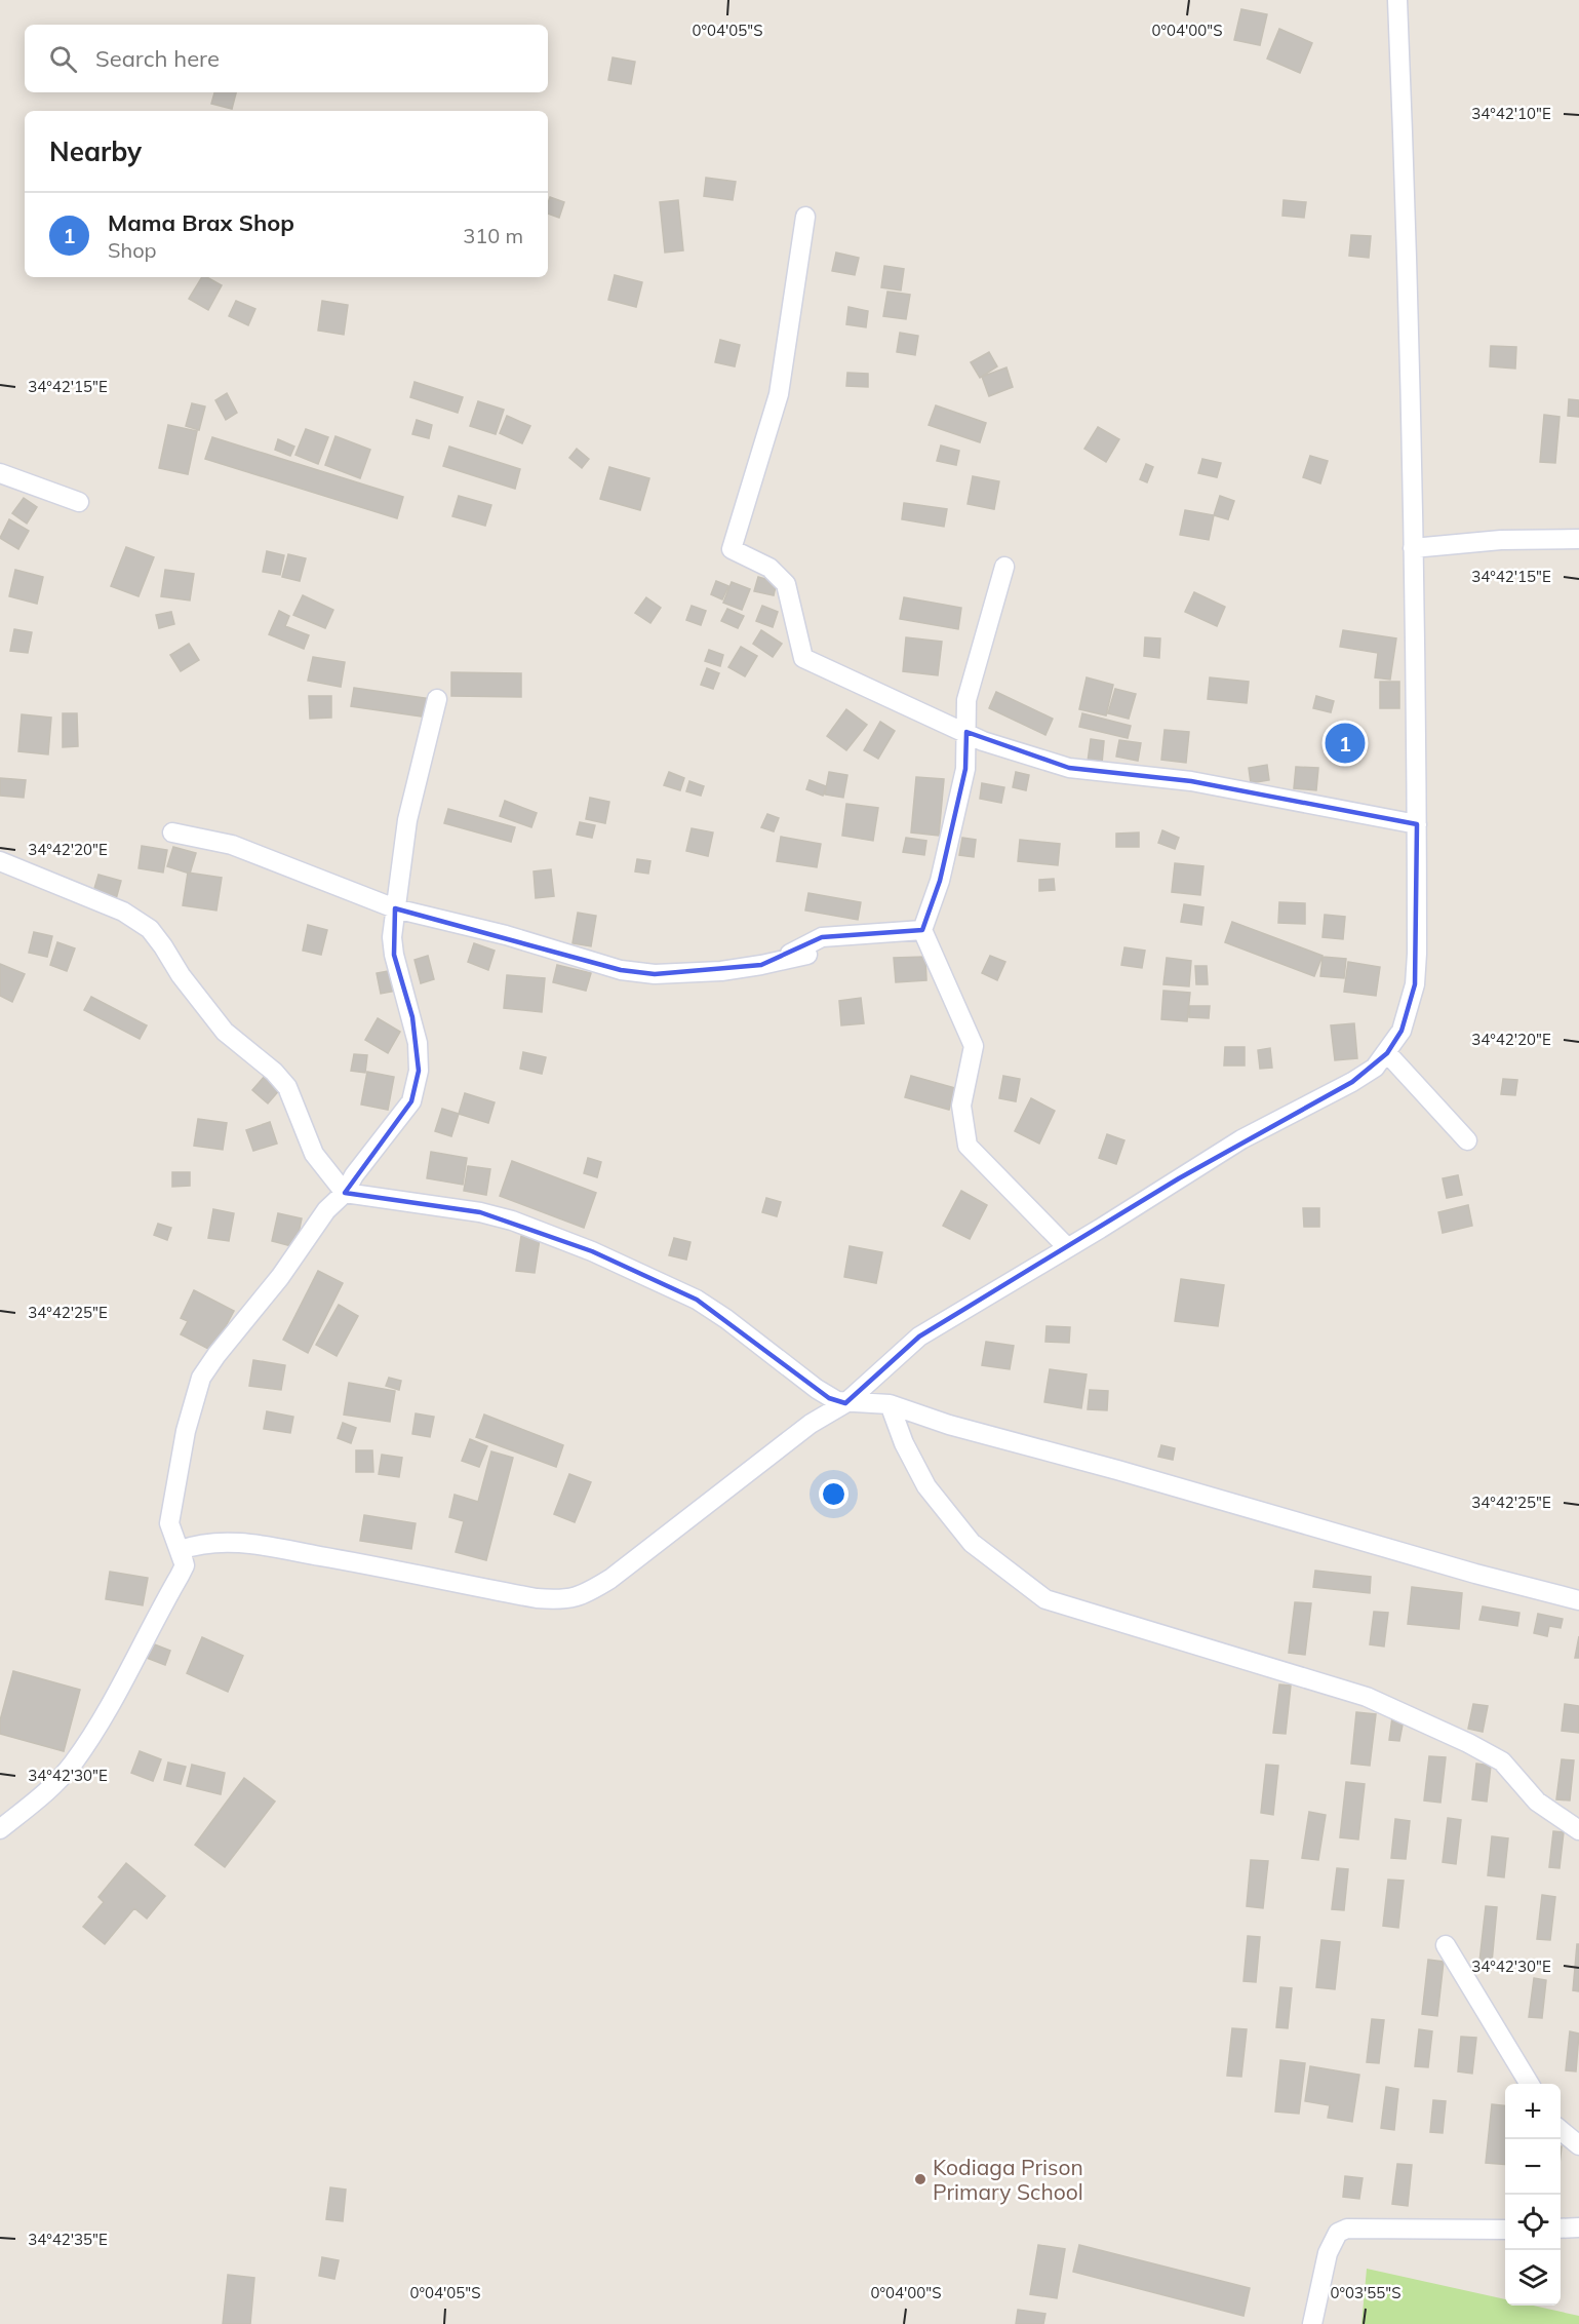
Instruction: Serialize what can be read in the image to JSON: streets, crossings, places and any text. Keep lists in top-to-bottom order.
{
  "places": ["Kodiaga Prison Primary School"],
  "page": {
    "search": "Search here",
    "heading": "Nearby",
    "list": [
      {
        "mark": "1",
        "name": "Mama Brax Shop",
        "note": "Shop",
        "value": "310 m"
      }
    ],
    "pins": "1",
    "map_buttons": ["+", "−"]
  },
  "coordinates": [
    "0°04'05\"S",
    "0°04'00\"S",
    "34°42'10\"E",
    "34°42'15\"E",
    "34°42'20\"E",
    "34°42'25\"E",
    "34°42'30\"E",
    "34°42'35\"E",
    "0°03'55\"S"
  ]
}
